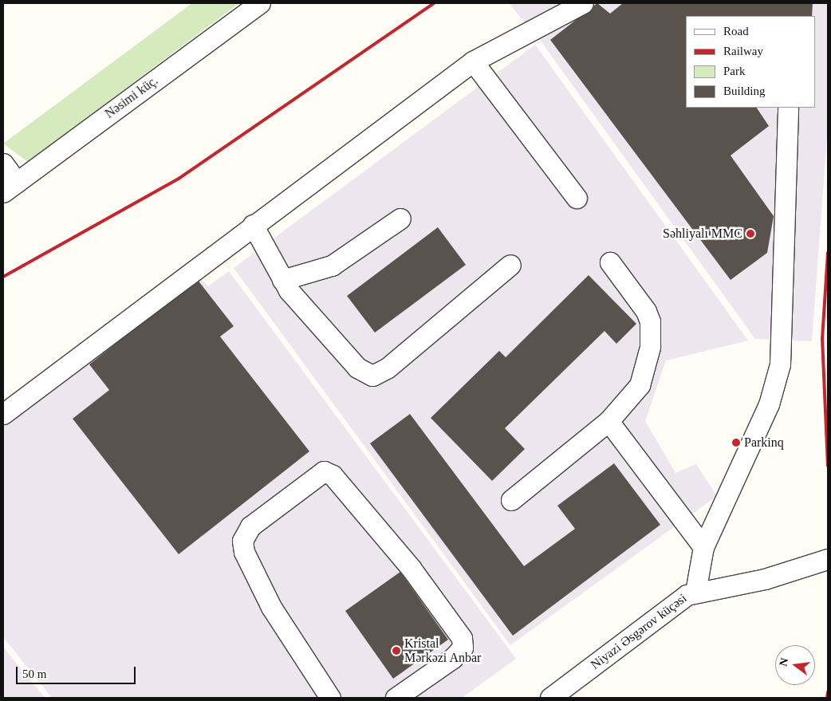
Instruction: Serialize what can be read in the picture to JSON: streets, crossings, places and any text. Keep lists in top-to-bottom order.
{
  "streets": {
    "street": ["Nəsimi küç.", "Niyazi Əsgərov küçəsi"]
  },
  "places": ["Səhliyalı MMC", "Parkinq", "Kristal Mərkəzi Anbar"],
  "legend": [
    "Road",
    "Railway",
    "Park",
    "Building"
  ],
  "scale_bar": "50 m",
  "north": "left"
}
